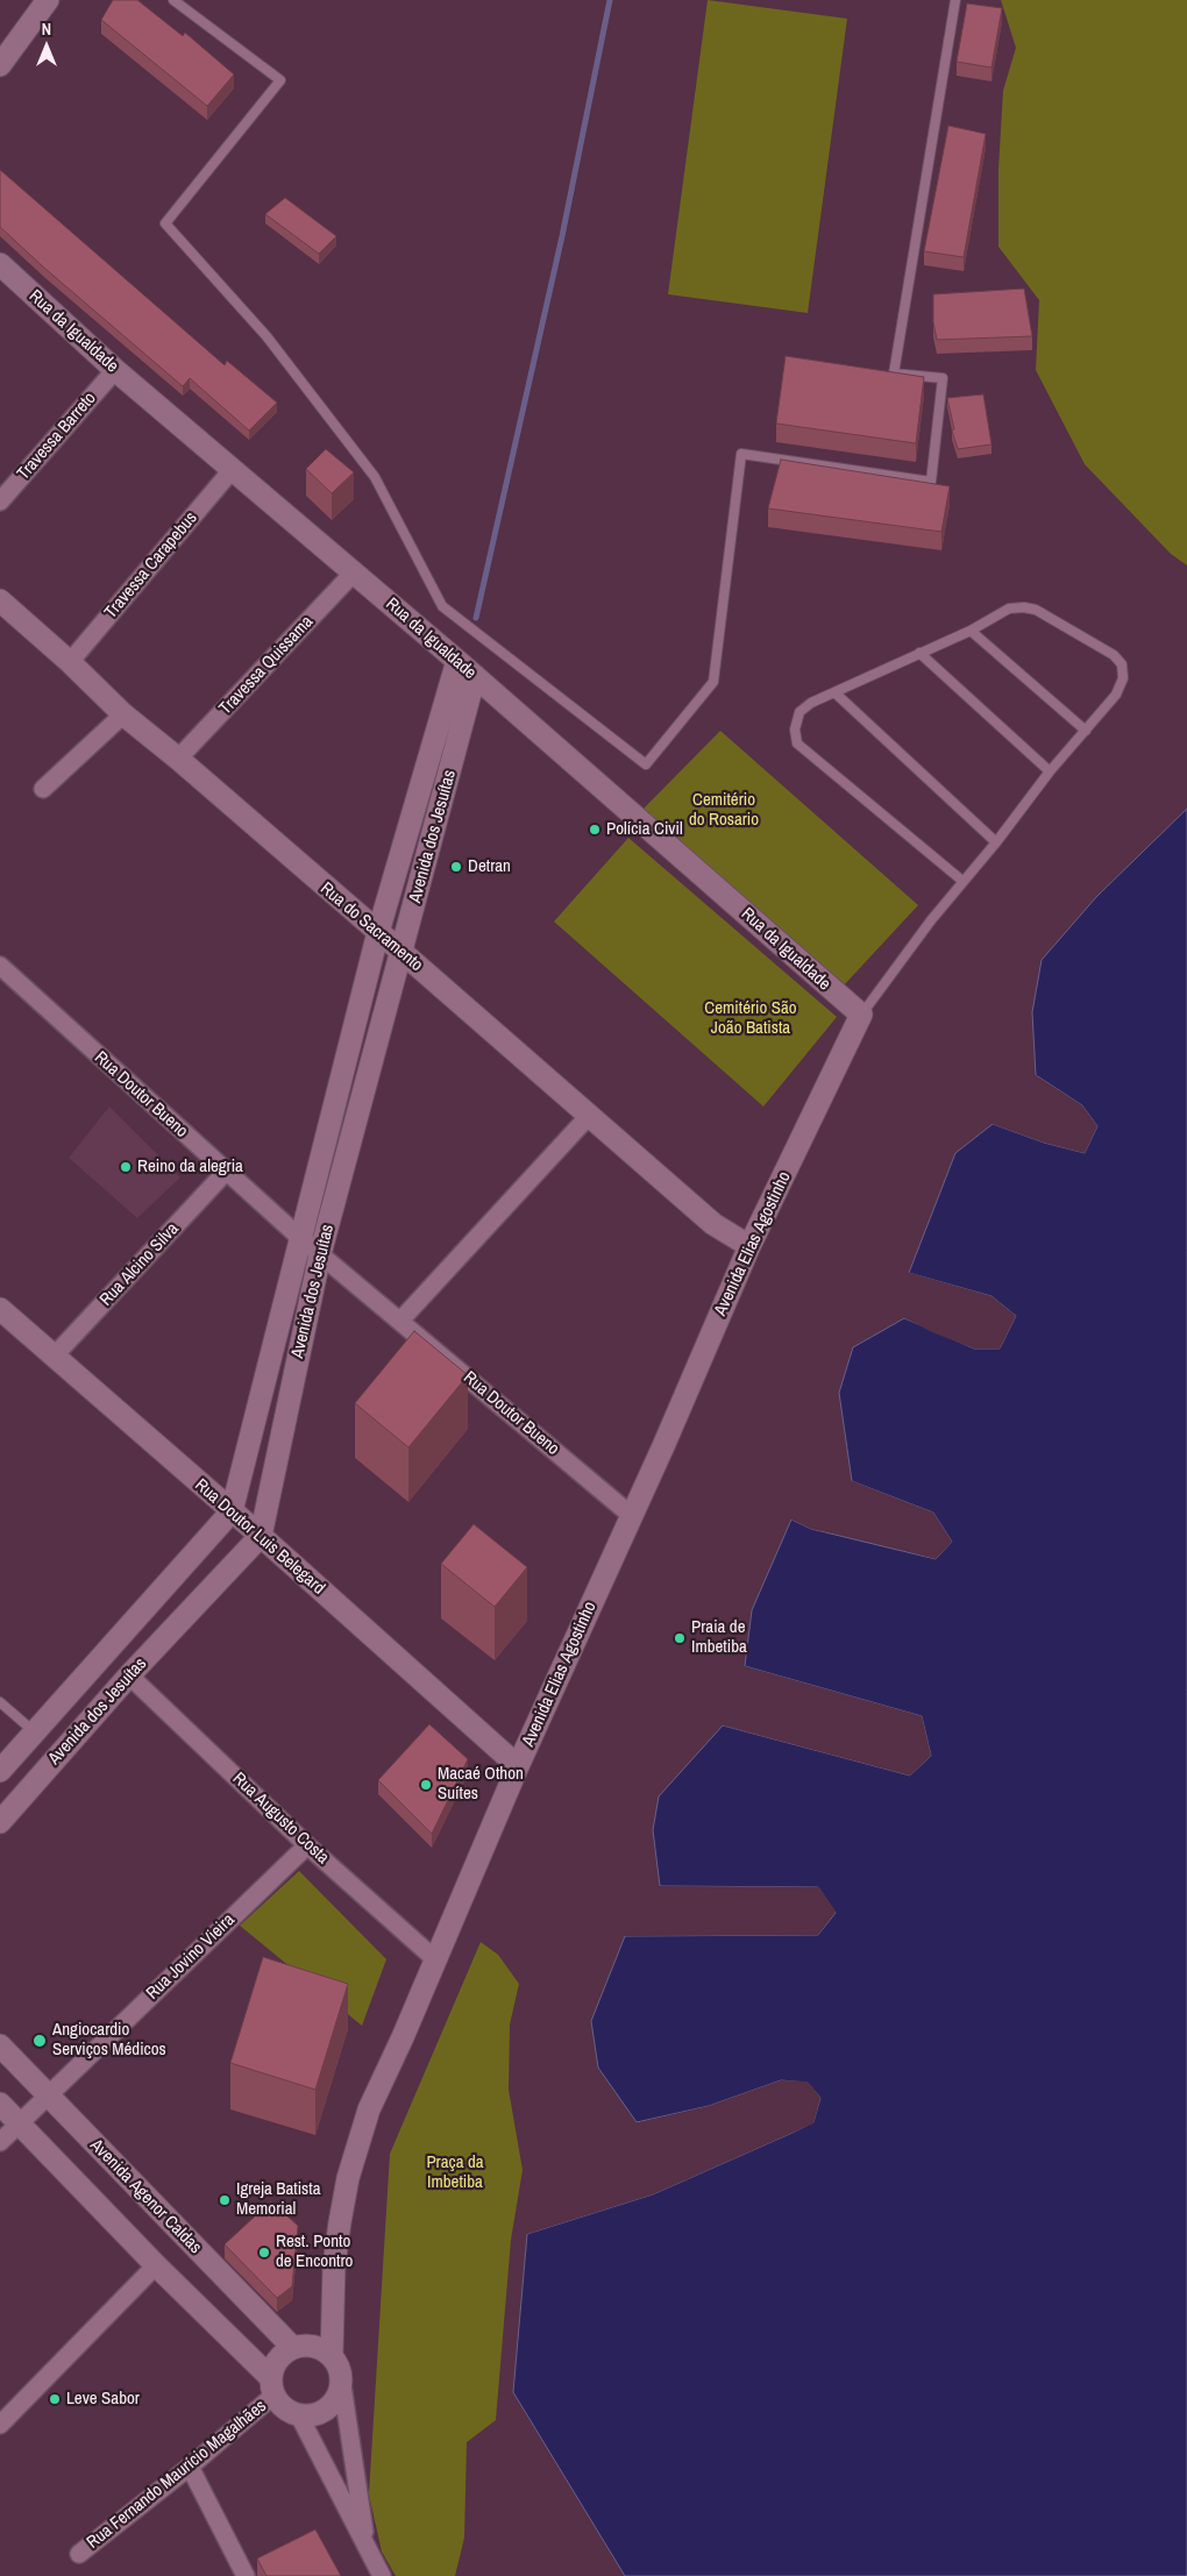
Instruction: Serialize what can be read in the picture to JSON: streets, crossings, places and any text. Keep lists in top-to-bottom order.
{
  "streets": {
    "street": [
      "Rua da Igualdade",
      "Travessa Barreto",
      "Travessa Carapebus",
      "Travessa Quissama",
      "Avenida dos Jesuítas",
      "Rua do Sacramento",
      "Rua Doutor Bueno",
      "Avenida Elias Agostinho",
      "Rua Alcino Silva",
      "Rua Doutor Luis Belegard",
      "Rua Augusto Costa",
      "Rua Jovino Vieira",
      "Avenida Agenor Caldas",
      "Rua Fernando Maurício Magalhães"
    ]
  },
  "crossings": [
    ["Rua da Igualdade", "Travessa Barreto"],
    ["Rua da Igualdade", "Travessa Carapebus"],
    ["Rua da Igualdade", "Travessa Quissama"],
    ["Rua da Igualdade", "Avenida dos Jesuítas"],
    ["Rua da Igualdade", "Avenida Elias Agostinho"],
    ["Travessa Carapebus", "Rua do Sacramento"],
    ["Travessa Quissama", "Rua do Sacramento"],
    ["Avenida dos Jesuítas", "Rua do Sacramento"],
    ["Avenida dos Jesuítas", "Rua Doutor Bueno"],
    ["Avenida dos Jesuítas", "Rua Doutor Luis Belegard"],
    ["Avenida dos Jesuítas", "Rua Augusto Costa"],
    ["Rua do Sacramento", "Avenida Elias Agostinho"],
    ["Rua Doutor Bueno", "Avenida Elias Agostinho"],
    ["Rua Doutor Bueno", "Rua Alcino Silva"],
    ["Avenida Elias Agostinho", "Rua Doutor Luis Belegard"],
    ["Avenida Elias Agostinho", "Rua Augusto Costa"],
    ["Avenida Elias Agostinho", "Avenida Agenor Caldas"],
    ["Avenida Elias Agostinho", "Rua Fernando Maurício Magalhães"],
    ["Rua Alcino Silva", "Rua Doutor Luis Belegard"],
    ["Rua Augusto Costa", "Rua Jovino Vieira"],
    ["Rua Jovino Vieira", "Avenida Agenor Caldas"],
    ["Avenida Agenor Caldas", "Rua Fernando Maurício Magalhães"]
  ],
  "parks": ["Cemitério do Rosario", "Cemitério São João Batista", "Praça da Imbetiba"],
  "places": [
    "Polícia Civil",
    "Detran",
    "Reino da alegria",
    "Praia de Imbetiba",
    "Macaé Othon Suítes",
    "Angiocardio Serviços Médicos",
    "Igreja Batista Memorial",
    "Rest. Ponto de Encontro",
    "Leve Sabor"
  ],
  "north": "top"
}
